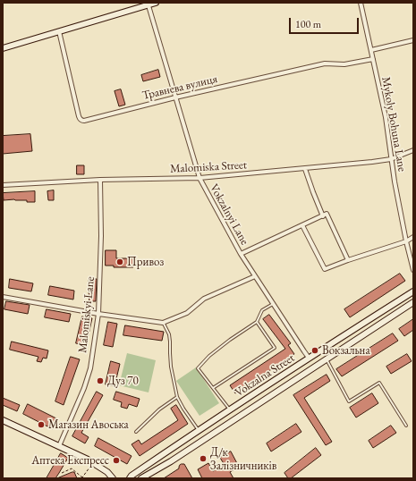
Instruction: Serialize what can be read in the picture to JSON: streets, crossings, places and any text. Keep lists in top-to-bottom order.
{
  "streets": {
    "street": [
      "Травнева вулиця",
      "Mykoly Bohuna Lane",
      "Malomiska Street",
      "Vokzalnyi Lane",
      "Malomiskyi Lane",
      "Vokzalna Street"
    ]
  },
  "crossings": [
    ["Травнева вулиця", "Mykoly Bohuna Lane"],
    ["Травнева вулиця", "Vokzalnyi Lane"],
    ["Mykoly Bohuna Lane", "Malomiska Street"],
    ["Malomiska Street", "Vokzalnyi Lane"],
    ["Malomiska Street", "Malomiskyi Lane"],
    ["Vokzalnyi Lane", "Vokzalna Street"]
  ],
  "places": [
    "Привоз",
    "Вокзальна",
    "Дуз 70",
    "Магазин Авоська",
    "Д/к Залізничників",
    "Аптека Експресс"
  ],
  "scale_bar": "100 m"
}
